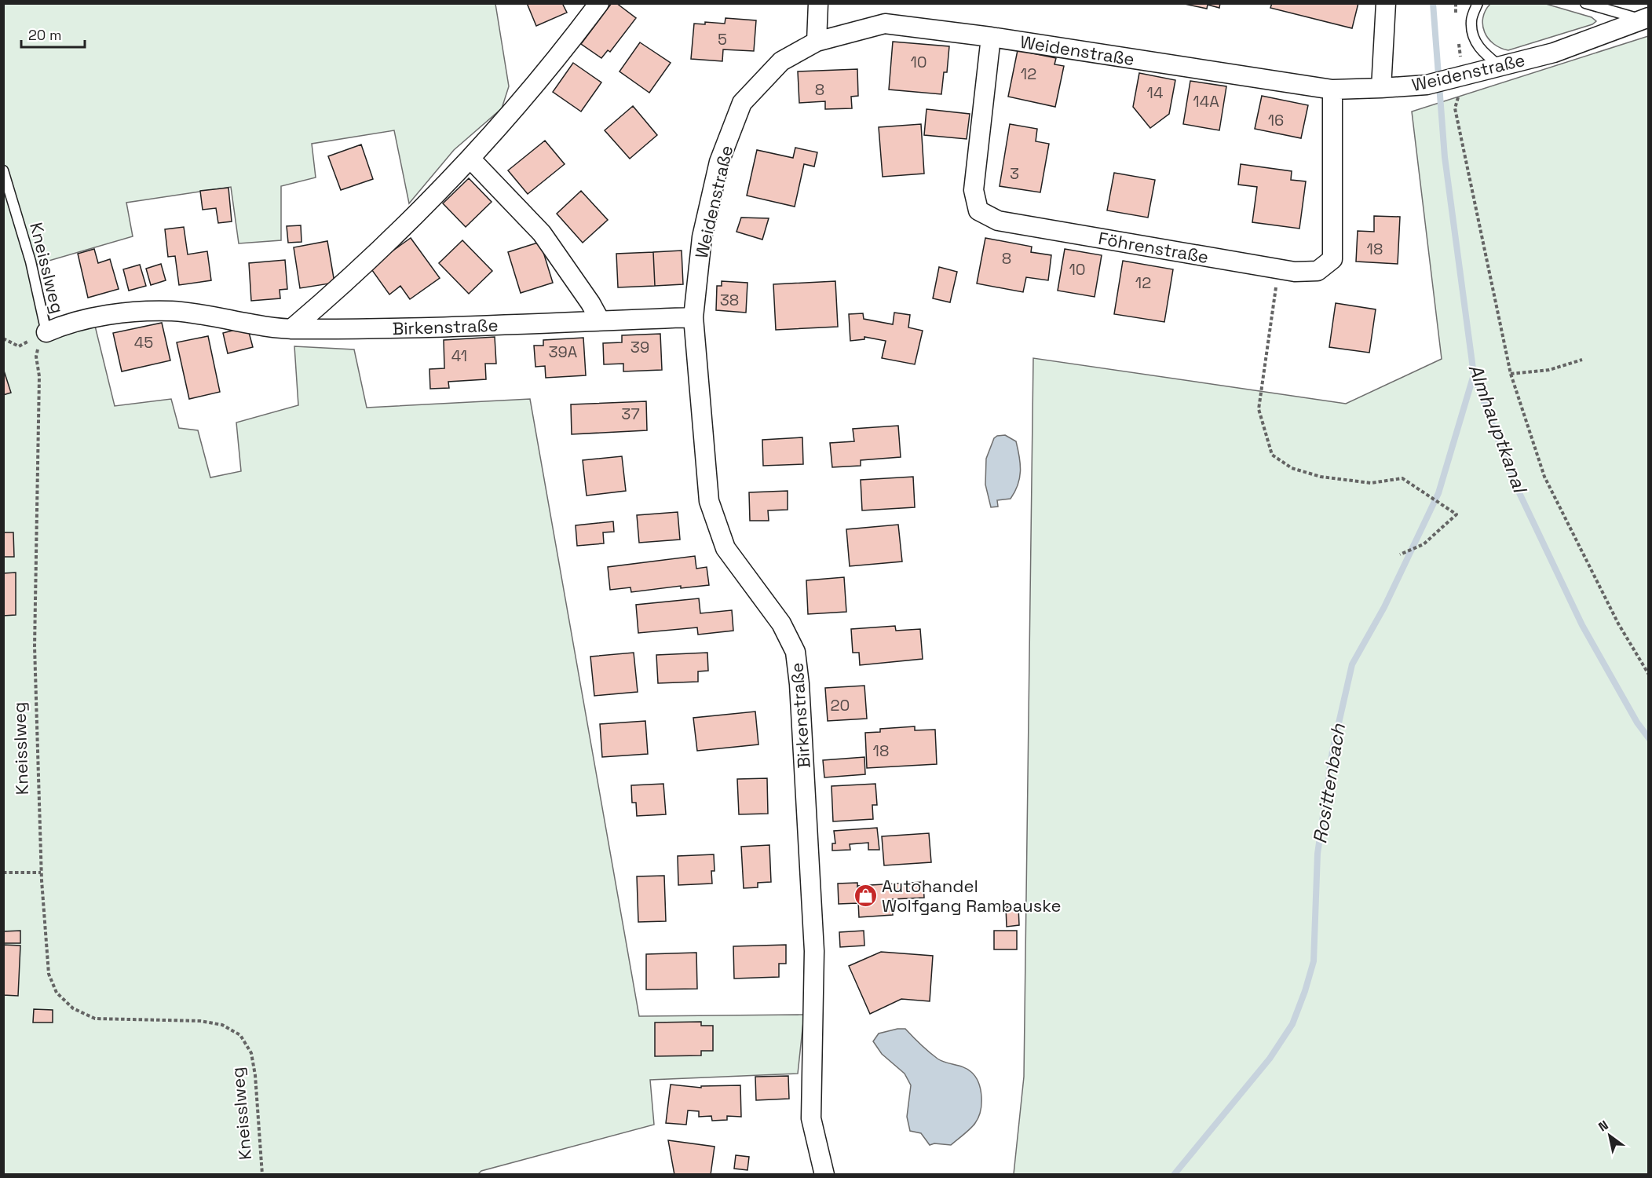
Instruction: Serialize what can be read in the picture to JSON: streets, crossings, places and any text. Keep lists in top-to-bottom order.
{
  "streets": {
    "street": ["Weidenstraße", "Föhrenstraße", "Birkenstraße"],
    "lane": ["Kneisslweg"]
  },
  "crossings": [
    ["Weidenstraße", "Föhrenstraße"],
    ["Weidenstraße", "Birkenstraße"],
    ["Kneisslweg", "Birkenstraße"]
  ],
  "water": ["Almhauptkanal", "Rosittenbach"],
  "places": {
    "shop": ["Autohandel Wolfgang Rambauske"]
  },
  "house_numbers": [
    "5",
    "10",
    "12",
    "8",
    "14",
    "14A",
    "16",
    "3",
    "18",
    "8",
    "10",
    "12",
    "38",
    "45",
    "39",
    "39A",
    "41",
    "37",
    "20",
    "18"
  ],
  "scale_bar": "20 m",
  "north": "top left"
}
